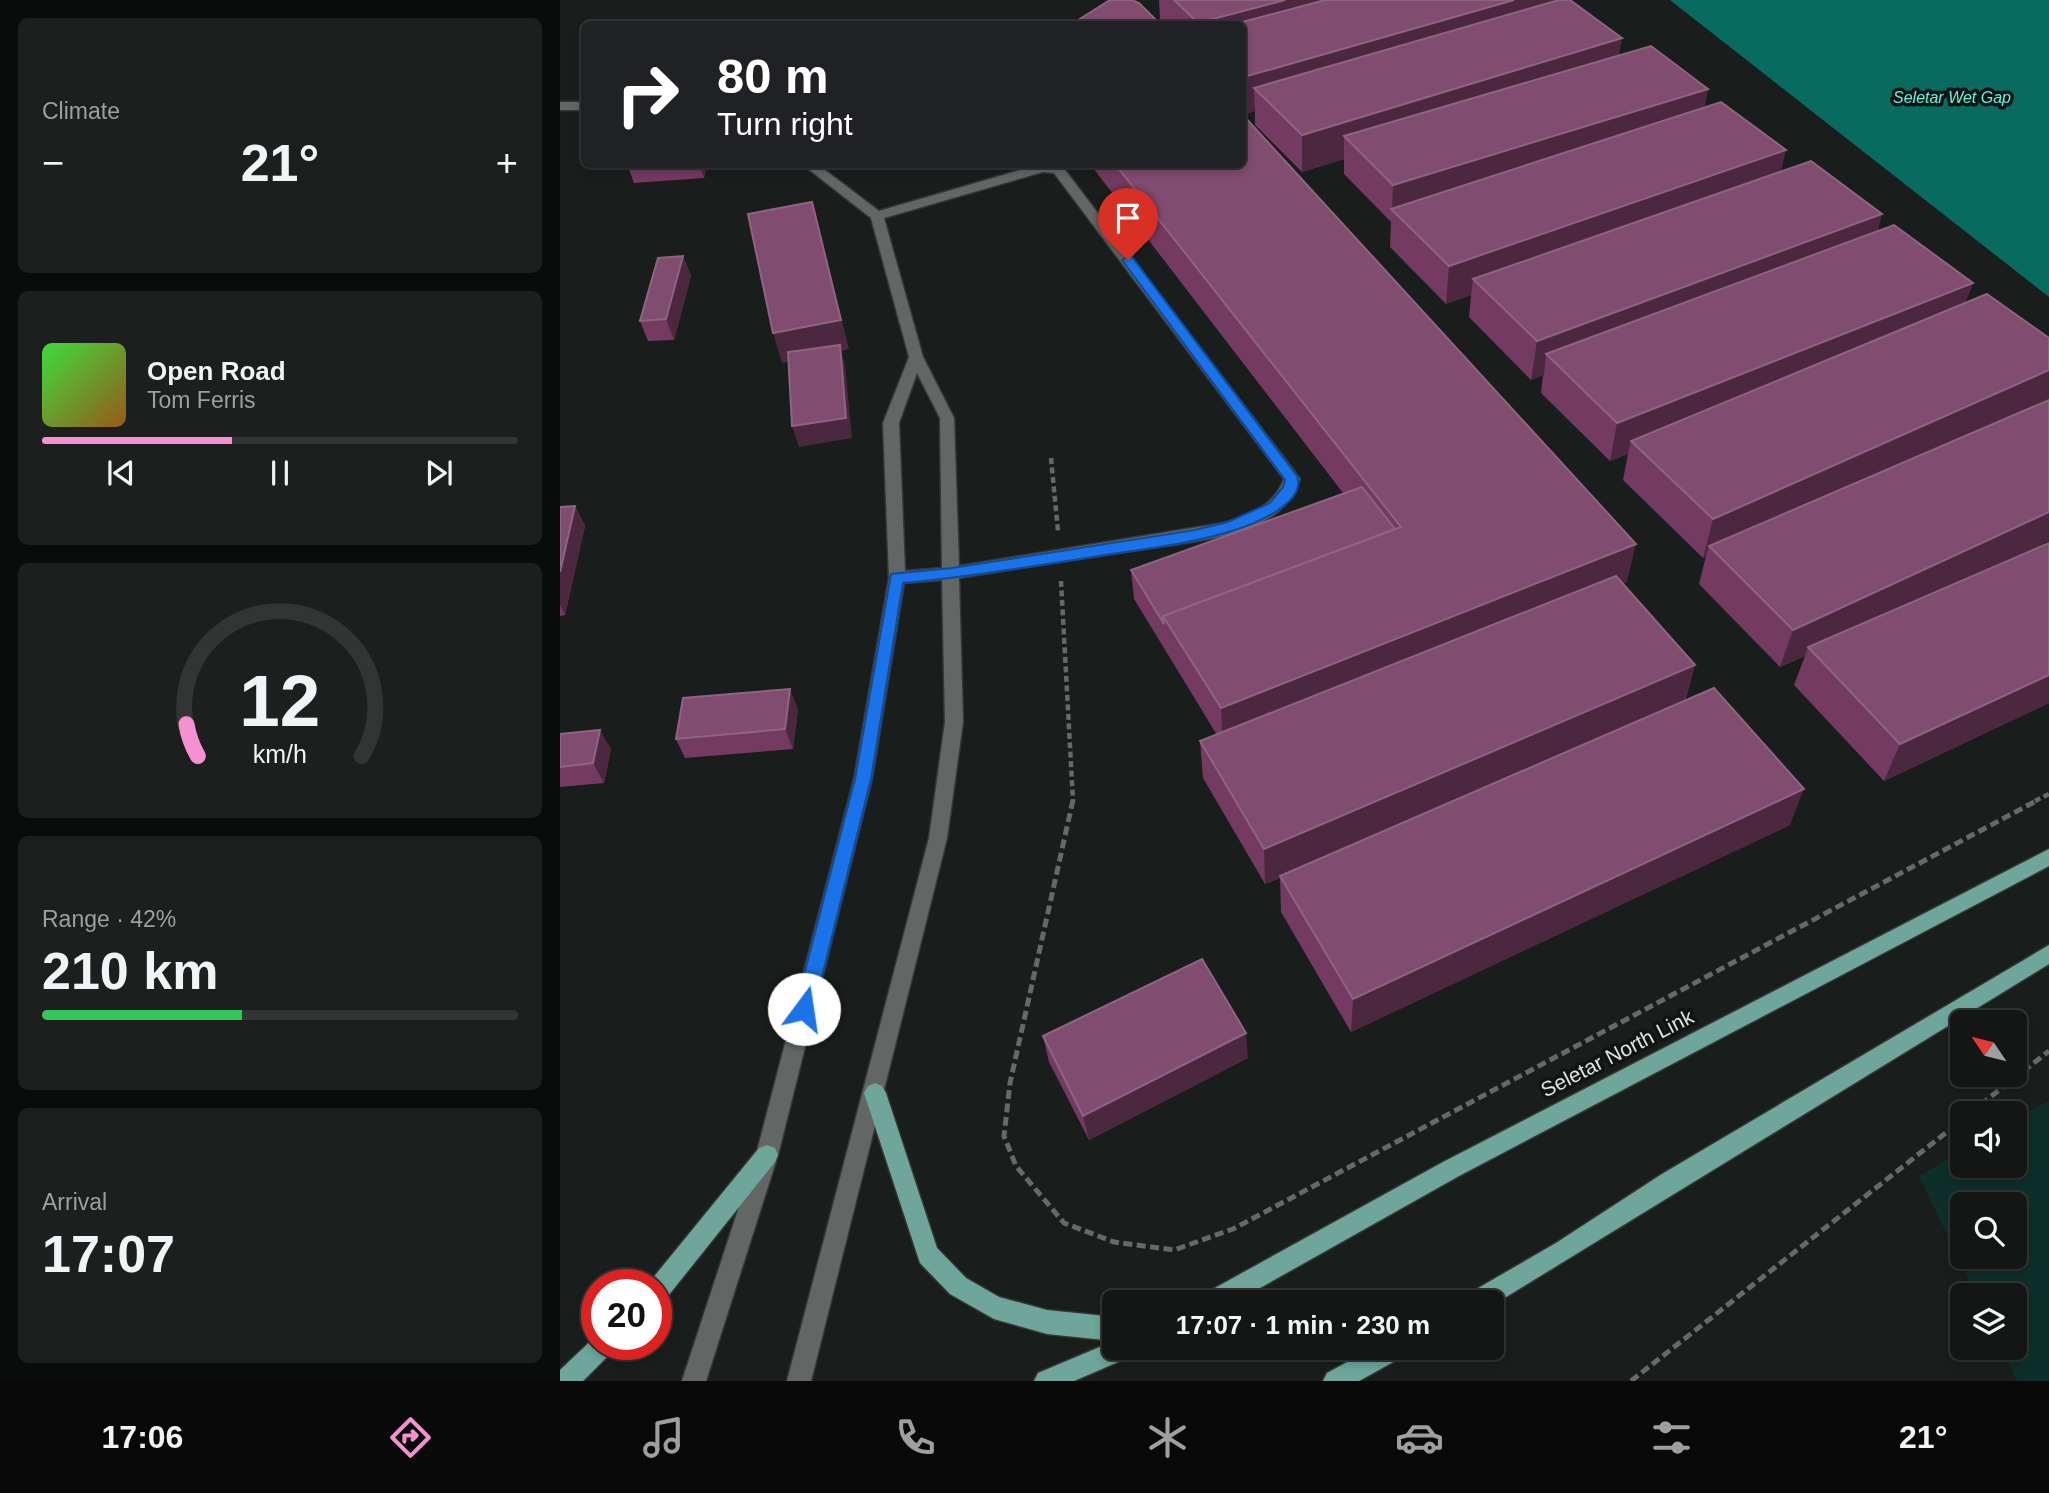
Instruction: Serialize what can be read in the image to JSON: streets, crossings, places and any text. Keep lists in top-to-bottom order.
{
  "streets": {
    "main road": ["Seletar North Link"]
  },
  "water": ["Seletar Wet Gap"],
  "north": "top left",
  "page": {
    "tile": [
      "Climate",
      ["Range · 42%", "210 km"],
      ["Arrival", "17:07"]
    ],
    "turn": ["80 m", "Turn right"],
    "heat": ["−", "21°", "+"],
    "song": ["Open Road", "Tom Ferris"],
    "limit": "20",
    "trip": "17:07 · 1 min · 230 m",
    "tabs": ["17:06", "21°"],
    "gauge": ["12", "km/h"]
  }
}
